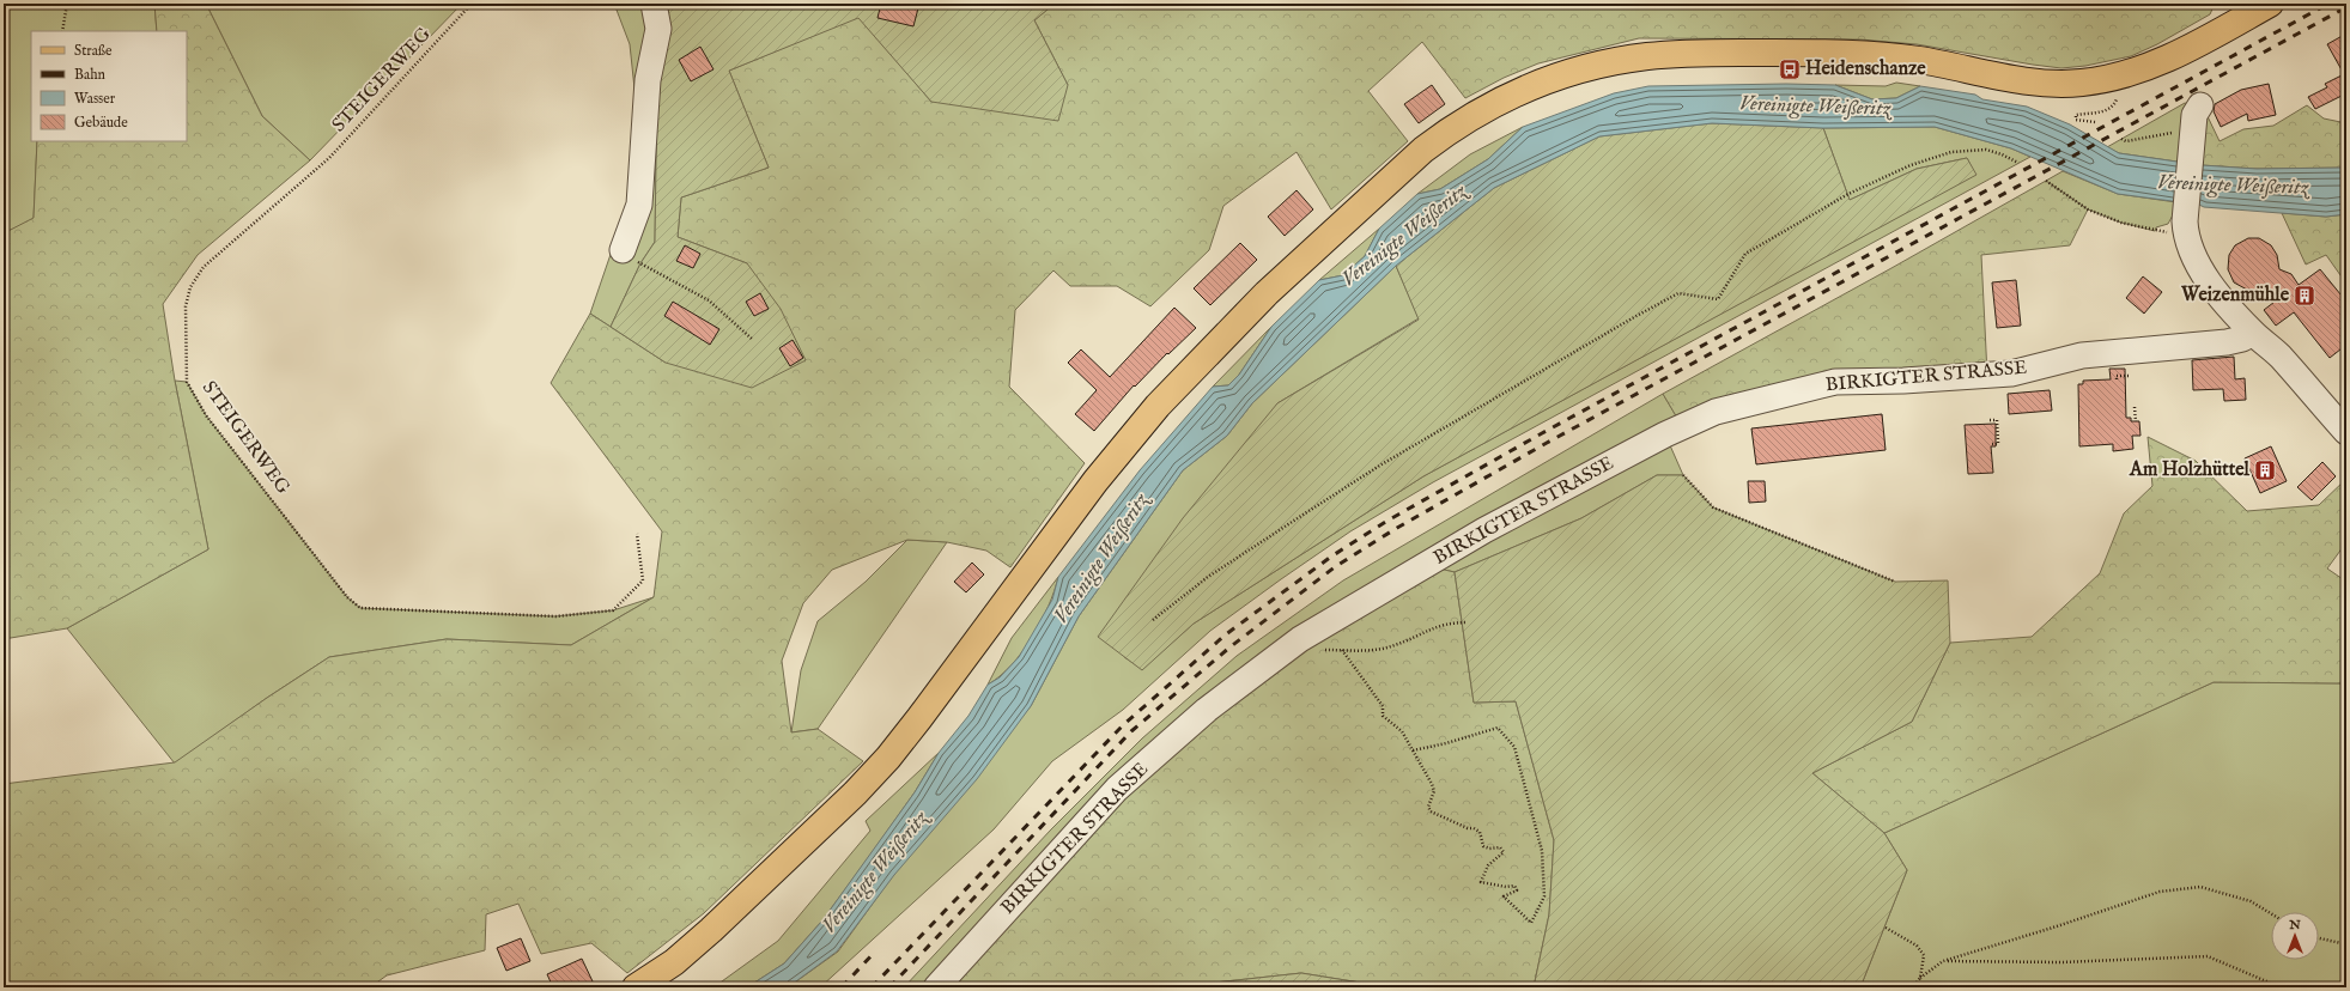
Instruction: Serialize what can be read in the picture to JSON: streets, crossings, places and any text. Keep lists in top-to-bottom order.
{
  "streets": {
    "street": ["BIRKIGTER STRASSE"],
    "path": ["STEIGERWEG"]
  },
  "water": ["Vereinigte Weißeritz"],
  "places": {
    "bus stop": ["Heidenschanze"],
    "building": ["Weizenmühle", "Am Holzhüttel"]
  },
  "legend": [
    "Straße",
    "Bahn",
    "Wasser",
    "Gebäude"
  ],
  "north": "top"
}
